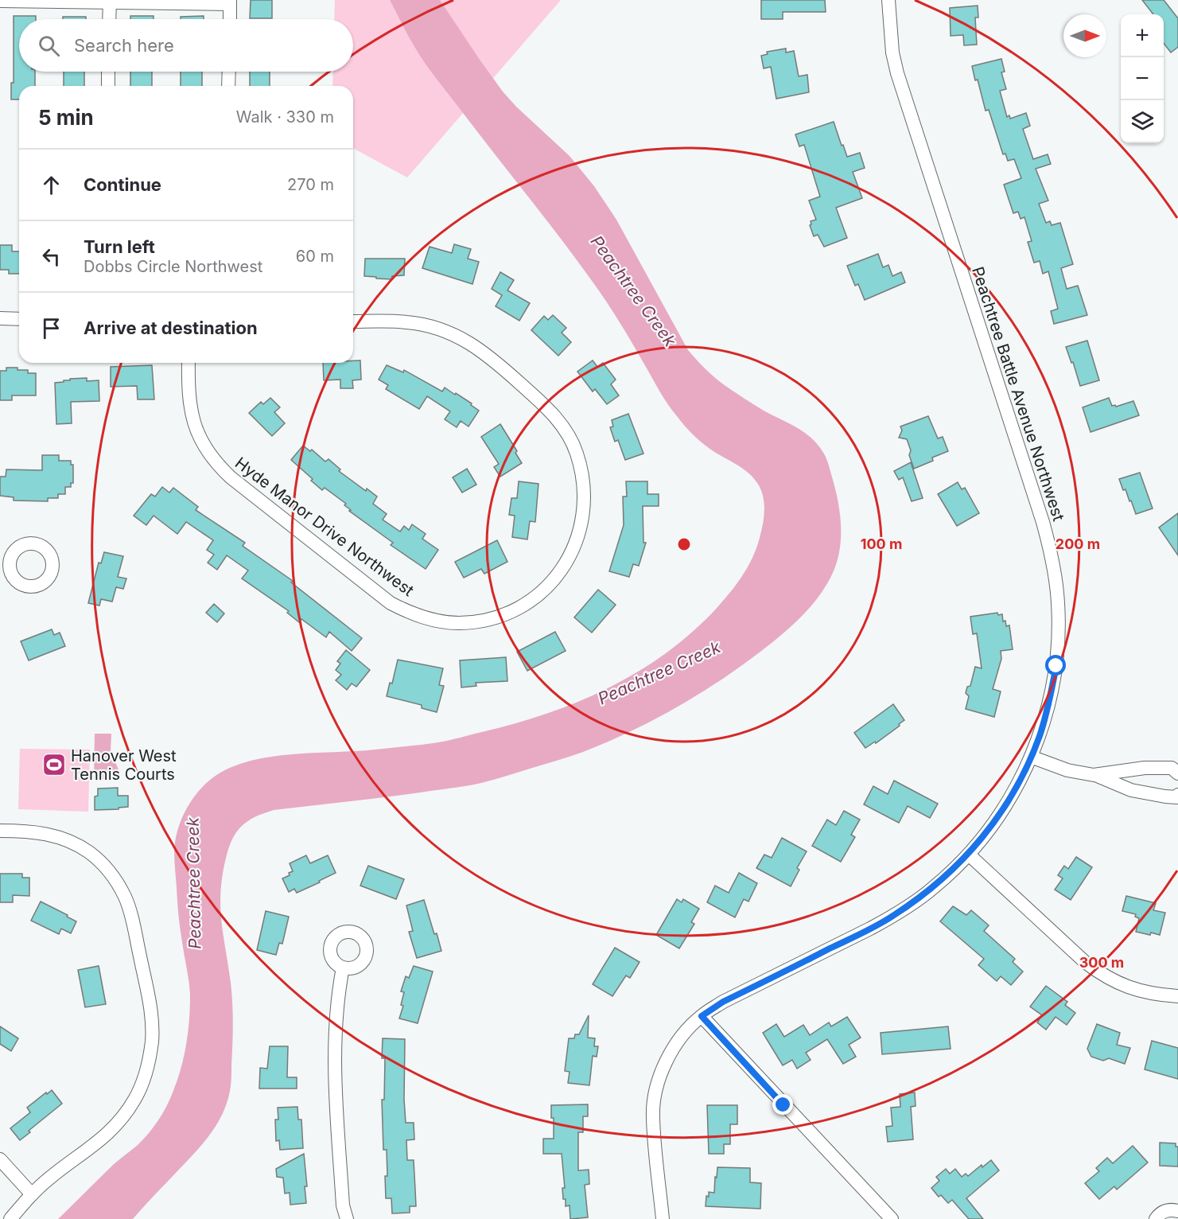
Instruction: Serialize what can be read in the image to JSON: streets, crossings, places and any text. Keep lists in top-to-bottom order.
{
  "streets": {
    "street": ["Peachtree Battle Avenue Northwest", "Hyde Manor Drive Northwest"]
  },
  "water": ["Peachtree Creek"],
  "places": {
    "sports": ["Hanover West Tennis Courts"]
  },
  "north": "right",
  "page": {
    "map_buttons": ["+", "−"],
    "search": "Search here",
    "heading": ["5 min", "Walk · 330 m"],
    "list": [
      ["Continue", "270 m"],
      ["Turn left", "Dobbs Circle Northwest", "60 m"],
      "Arrive at destination"
    ]
  },
  "rings": ["100 m", "200 m", "300 m"]
}
